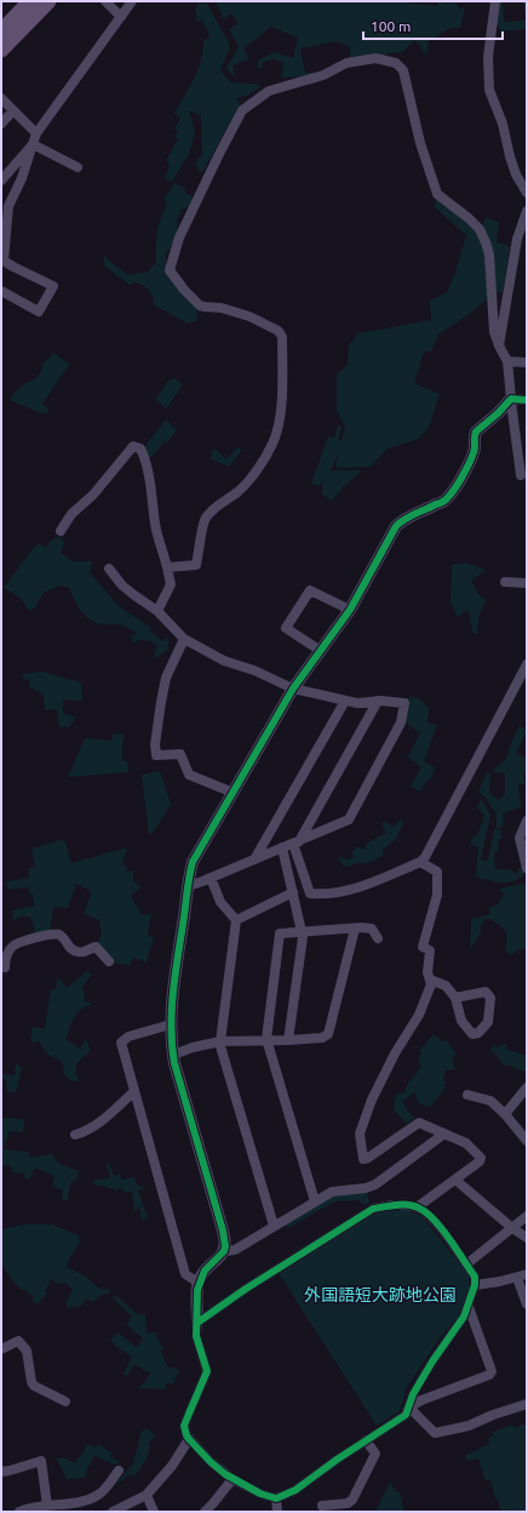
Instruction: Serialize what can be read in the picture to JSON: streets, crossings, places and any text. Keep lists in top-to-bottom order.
{
  "parks": ["外国語短大跡地公園"],
  "scale_bar": "100 m"
}
